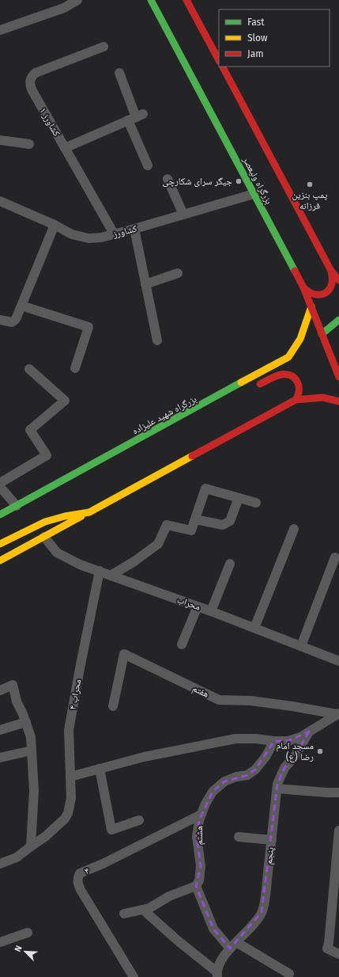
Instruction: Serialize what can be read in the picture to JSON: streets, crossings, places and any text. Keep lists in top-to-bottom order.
{
  "streets": {
    "main road": ["بزرگراه ولیعصر", "بزرگراه شهید علیزاده"],
    "street": [
      "کشاورز ۱",
      "کشاورز",
      "محراب",
      "هفتم",
      "محراب ۴",
      "هشتم",
      "پنجم",
      "۴"
    ]
  },
  "crossings": [
    ["کشاورز ۱", "کشاورز"],
    ["بزرگراه ولیعصر", "کشاورز"],
    ["بزرگراه ولیعصر", "بزرگراه شهید علیزاده"],
    ["محراب", "محراب ۴"],
    ["هشتم", "۴"]
  ],
  "places": ["جیگر سرای شکارچی", "پمپ بنزین فرزانه", "مسجد امام رضا (ع)"],
  "legend": ["Fast", "Slow", "Jam"],
  "north": "top left"
}
